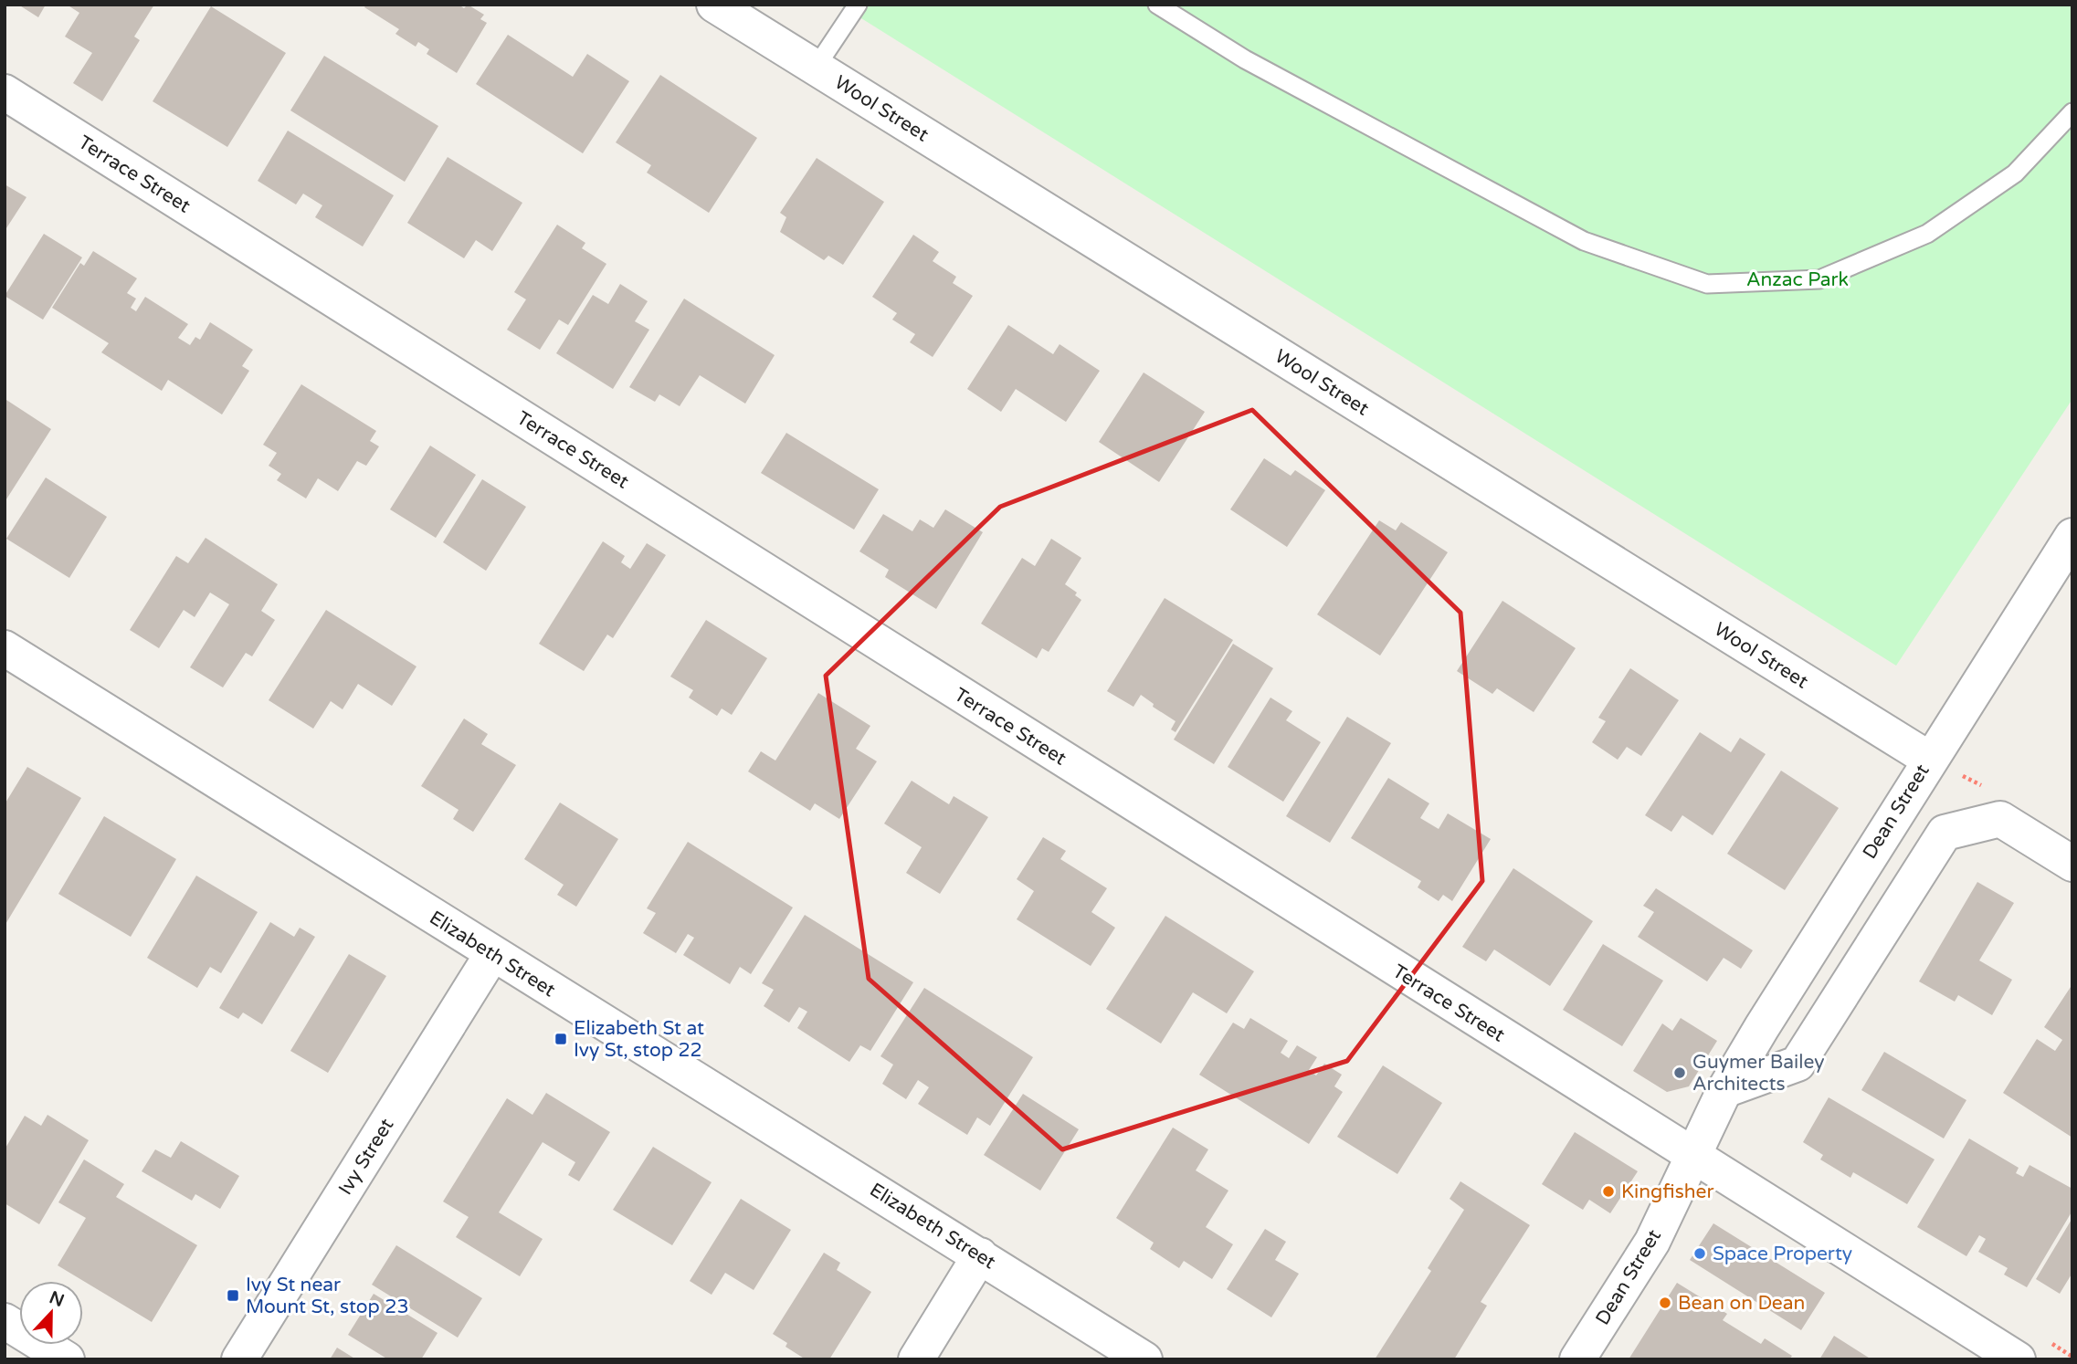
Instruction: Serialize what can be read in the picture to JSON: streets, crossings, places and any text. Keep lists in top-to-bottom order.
{
  "streets": {
    "street": [
      "Wool Street",
      "Terrace Street",
      "Dean Street",
      "Elizabeth Street",
      "Ivy Street"
    ]
  },
  "crossings": [
    ["Wool Street", "Dean Street"],
    ["Terrace Street", "Dean Street"],
    ["Elizabeth Street", "Ivy Street"]
  ],
  "parks": ["Anzac Park"],
  "places": {
    "transit": ["Elizabeth St at Ivy St, stop 22", "Ivy St near Mount St, stop 23"],
    "other": [
      "Guymer Bailey Architects",
      "Kingfisher",
      "Space Property",
      "Bean on Dean"
    ]
  },
  "north": "top"
}
